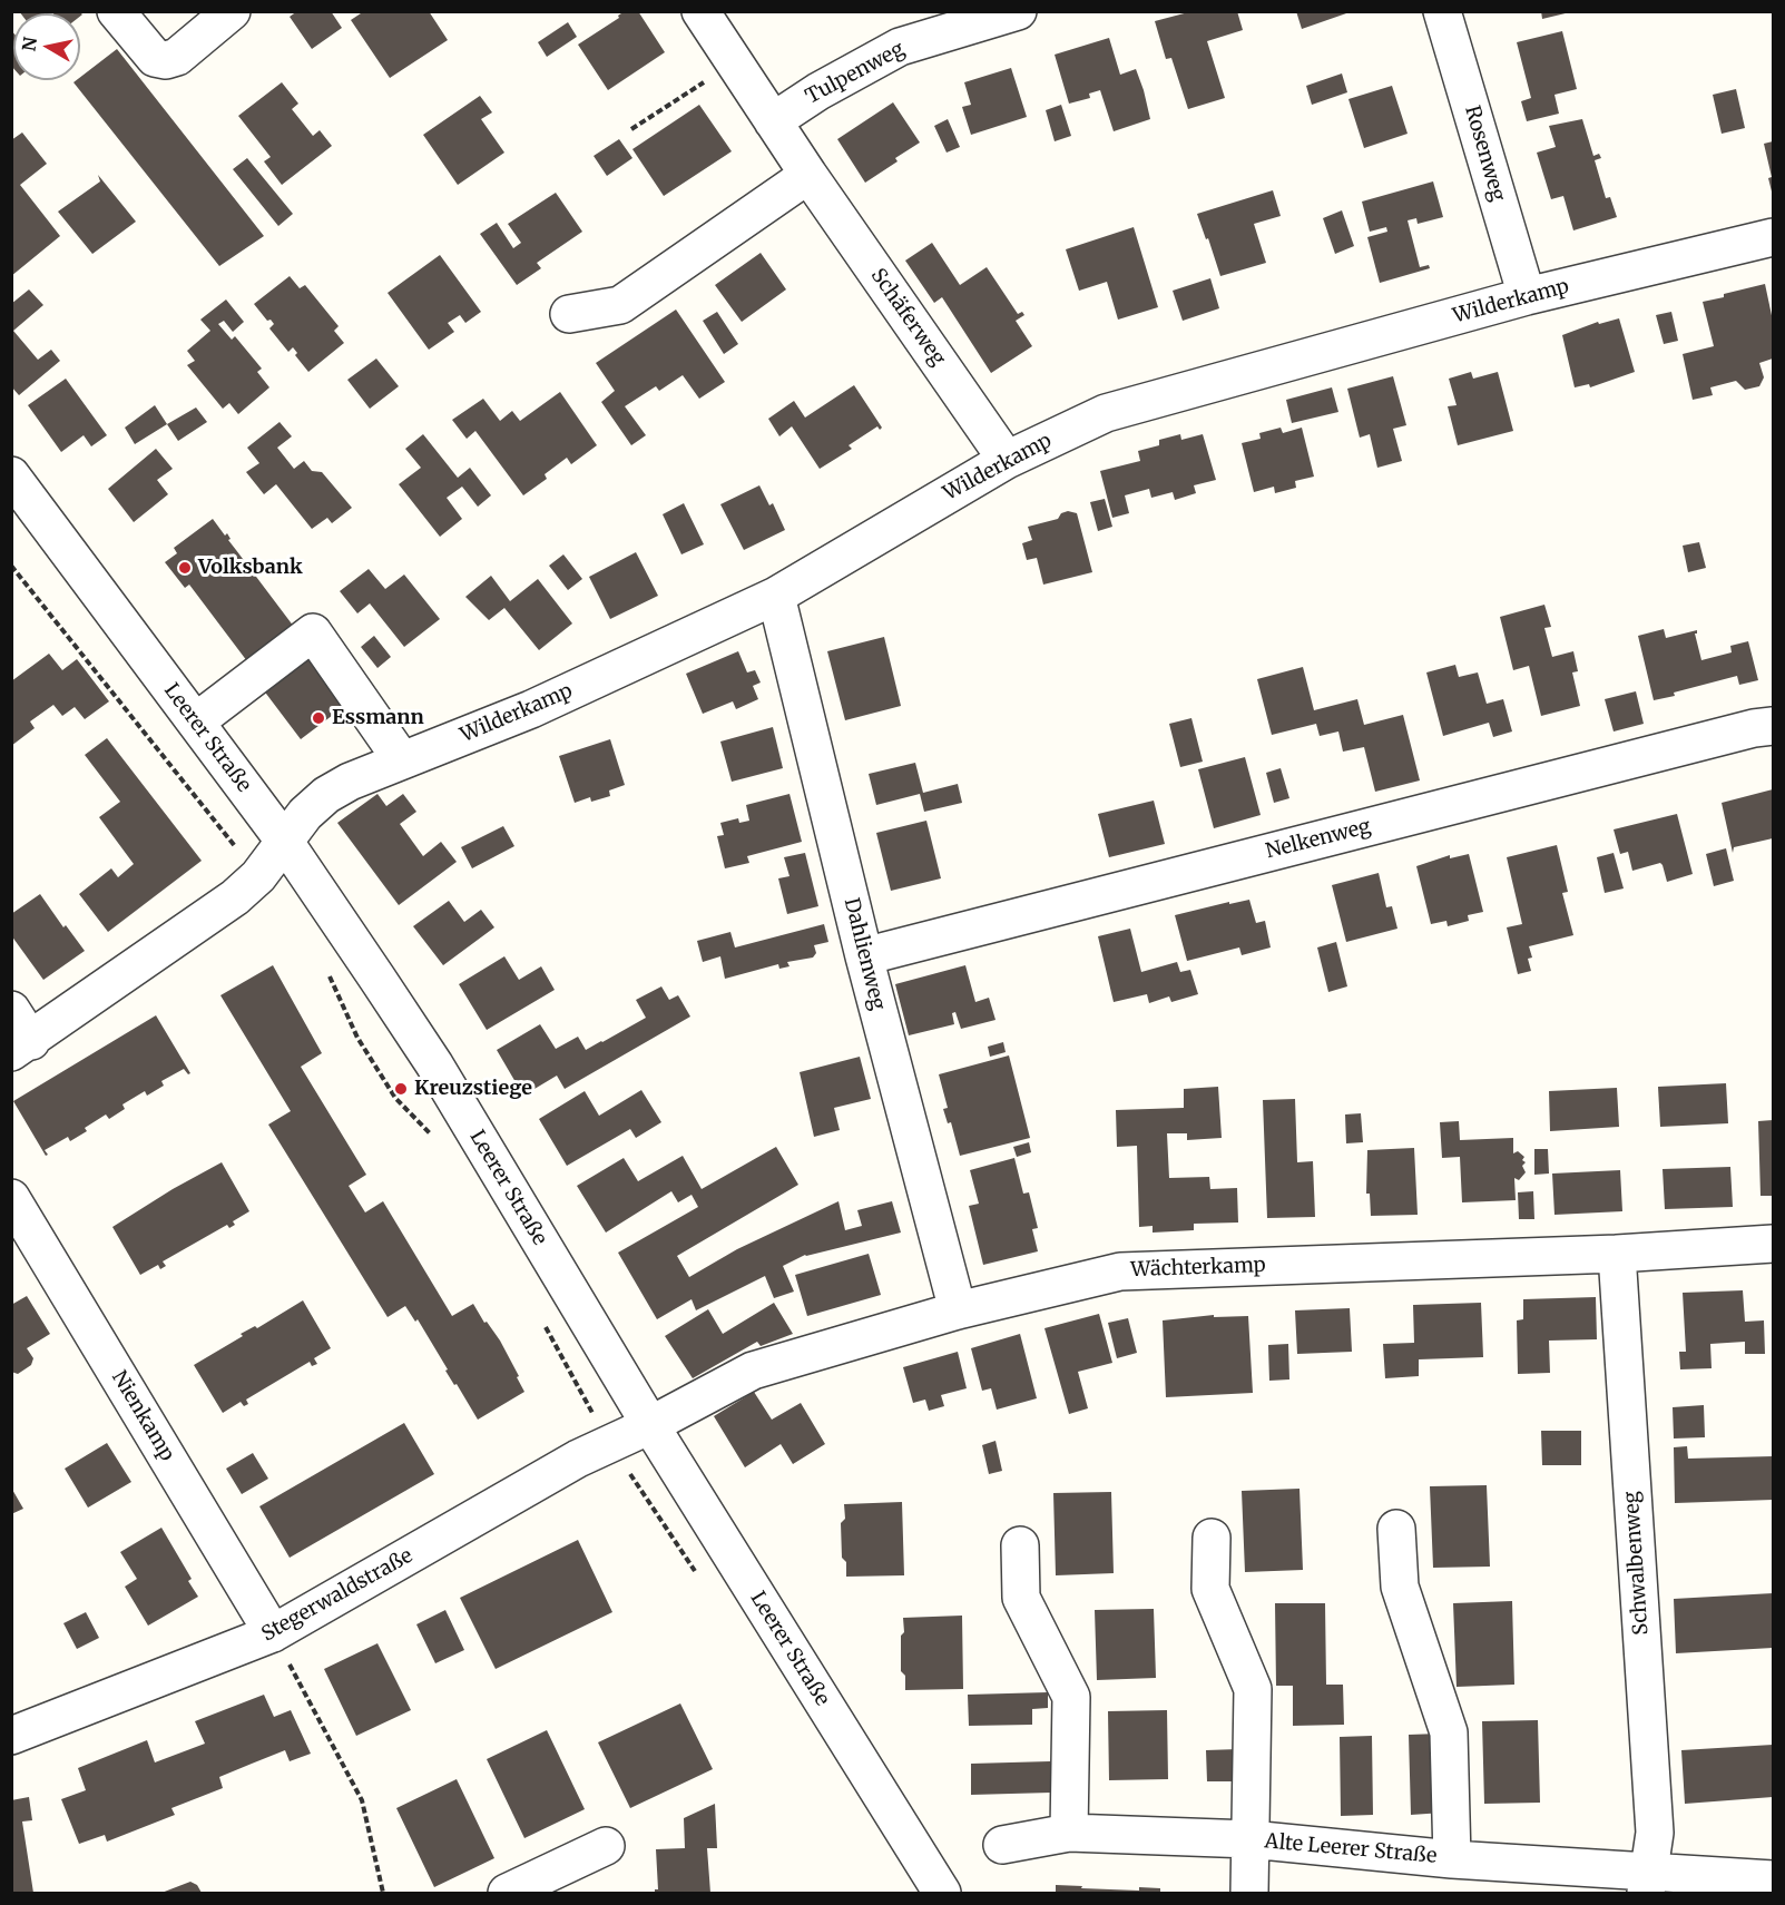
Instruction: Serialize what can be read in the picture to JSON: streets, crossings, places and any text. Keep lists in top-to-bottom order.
{
  "streets": {
    "street": [
      "Tulpenweg",
      "Rosenweg",
      "Wilderkamp",
      "Schäferweg",
      "Leerer Straße",
      "Nelkenweg",
      "Dahlienweg",
      "Wächterkamp",
      "Nienkamp",
      "Schwalbenweg",
      "Stegerwaldstraße",
      "Alte Leerer Straße"
    ]
  },
  "crossings": [
    ["Tulpenweg", "Schäferweg"],
    ["Rosenweg", "Wilderkamp"],
    ["Wilderkamp", "Schäferweg"],
    ["Wilderkamp", "Leerer Straße"],
    ["Wilderkamp", "Dahlienweg"],
    ["Leerer Straße", "Wächterkamp"],
    ["Leerer Straße", "Stegerwaldstraße"],
    ["Nelkenweg", "Dahlienweg"],
    ["Dahlienweg", "Wächterkamp"],
    ["Wächterkamp", "Schwalbenweg"],
    ["Wächterkamp", "Stegerwaldstraße"],
    ["Nienkamp", "Stegerwaldstraße"],
    ["Schwalbenweg", "Alte Leerer Straße"]
  ],
  "places": ["Volksbank", "Essmann", "Kreuzstiege"],
  "north": "left"
}
